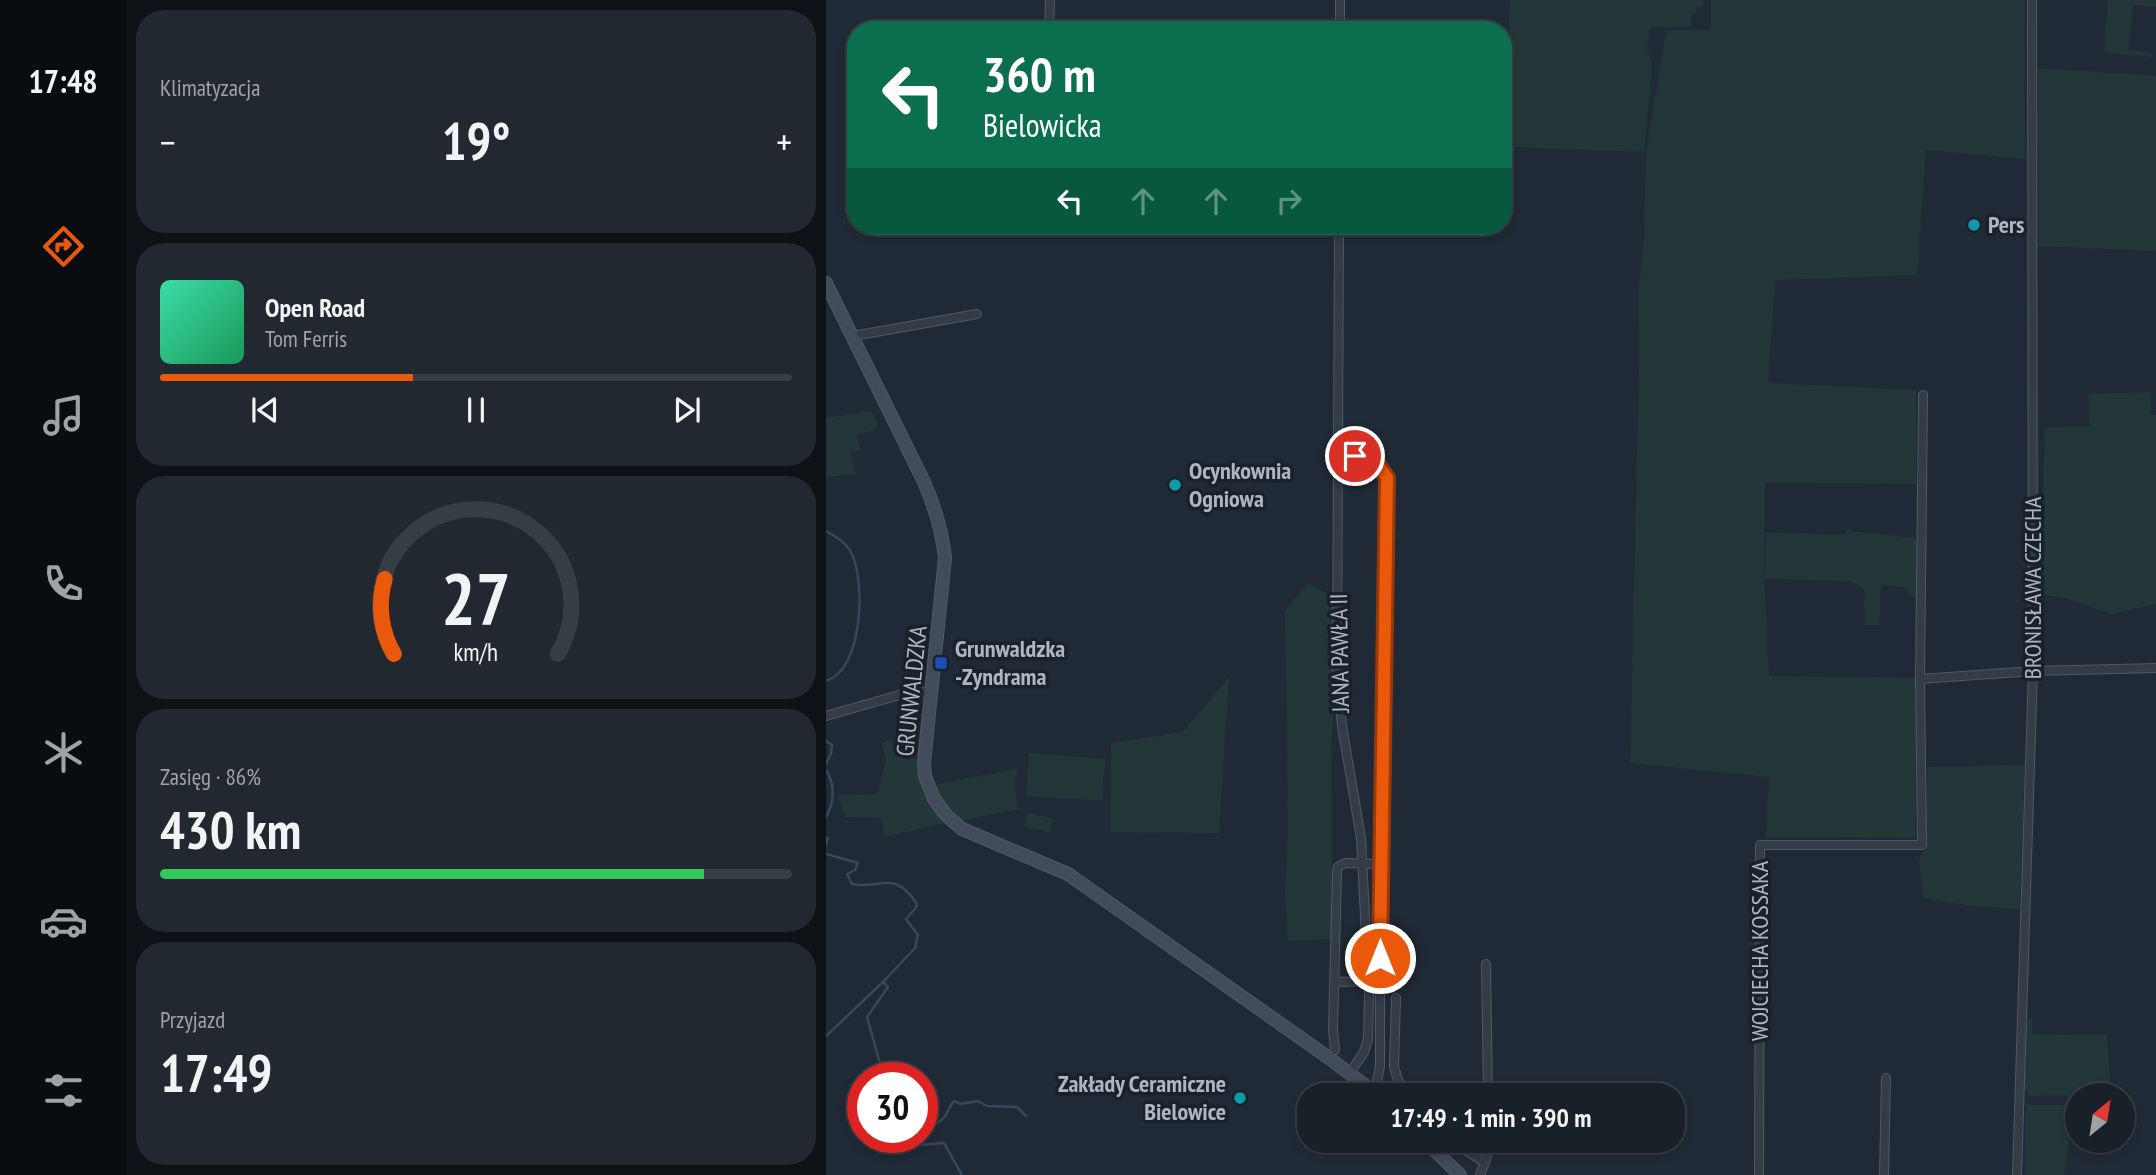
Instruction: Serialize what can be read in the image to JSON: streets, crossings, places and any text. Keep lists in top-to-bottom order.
{
  "streets": {
    "street": [
      "BRONISŁAWA CZECHA",
      "JANA PAWŁA II",
      "GRUNWALDZKA",
      "WOJCIECHA KOSSAKA"
    ]
  },
  "crossings": [
    ["JANA PAWŁA II", "GRUNWALDZKA"]
  ],
  "places": {
    "other": ["Pers", "Ocynkownia Ogniowa", "Zakłady Ceramiczne Bielowice"],
    "transit": ["Grunwaldzka -Zyndrama"]
  },
  "north": "top right",
  "page": {
    "tabs": "17:48",
    "tile": [
      "Klimatyzacja",
      ["Zasięg · 86%", "430 km"],
      ["Przyjazd", "17:49"]
    ],
    "turn": ["360 m", "Bielowicka"],
    "heat": ["−", "19°", "+"],
    "song": ["Open Road", "Tom Ferris"],
    "limit": "30",
    "trip": "17:49 · 1 min · 390 m",
    "gauge": ["27", "km/h"]
  }
}
